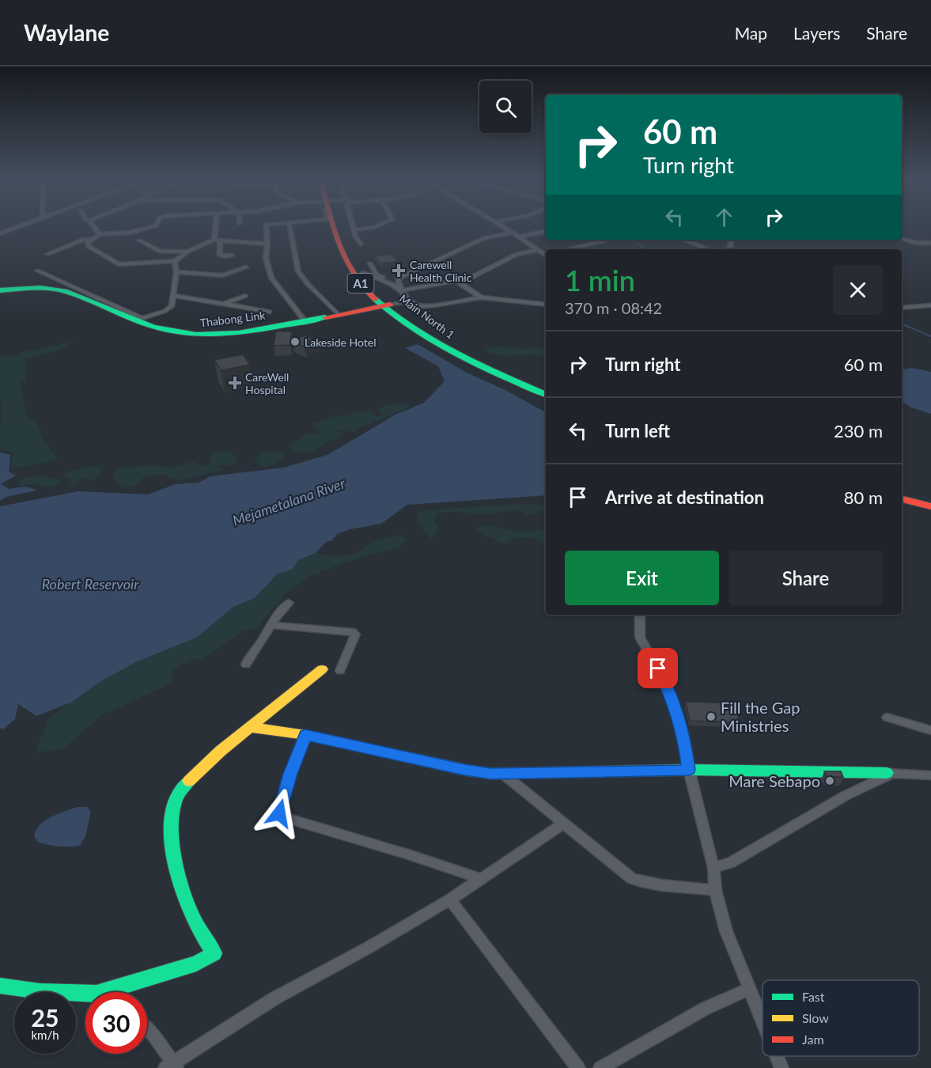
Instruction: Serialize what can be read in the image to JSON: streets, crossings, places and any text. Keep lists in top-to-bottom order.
{
  "streets": {
    "main road": ["A1", "Main North 1", "Thabong Link"]
  },
  "crossings": [
    ["Main North 1", "Thabong Link"]
  ],
  "water": ["Mejametalana River", "Robert Reservoir"],
  "places": {
    "health": ["Carewell Health Clinic", "CareWell Hospital"],
    "other": ["Lakeside Hotel", "Fill the Gap Ministries", "Mare Sebapo"]
  },
  "legend": ["Fast", "Slow", "Jam"],
  "page": {
    "header": "Waylane",
    "nav": ["Map", "Layers", "Share"],
    "turn": ["60 m", "Turn right"],
    "heading": ["1 min", "370 m · 08:42"],
    "list": [
      {
        "name": "Turn right",
        "value": "60 m"
      },
      {
        "name": "Turn left",
        "value": "230 m"
      },
      {
        "name": "Arrive at destination",
        "value": "80 m"
      }
    ],
    "buttons": ["Exit", "Share"],
    "speed": "25 km/h",
    "limit": "30"
  }
}
